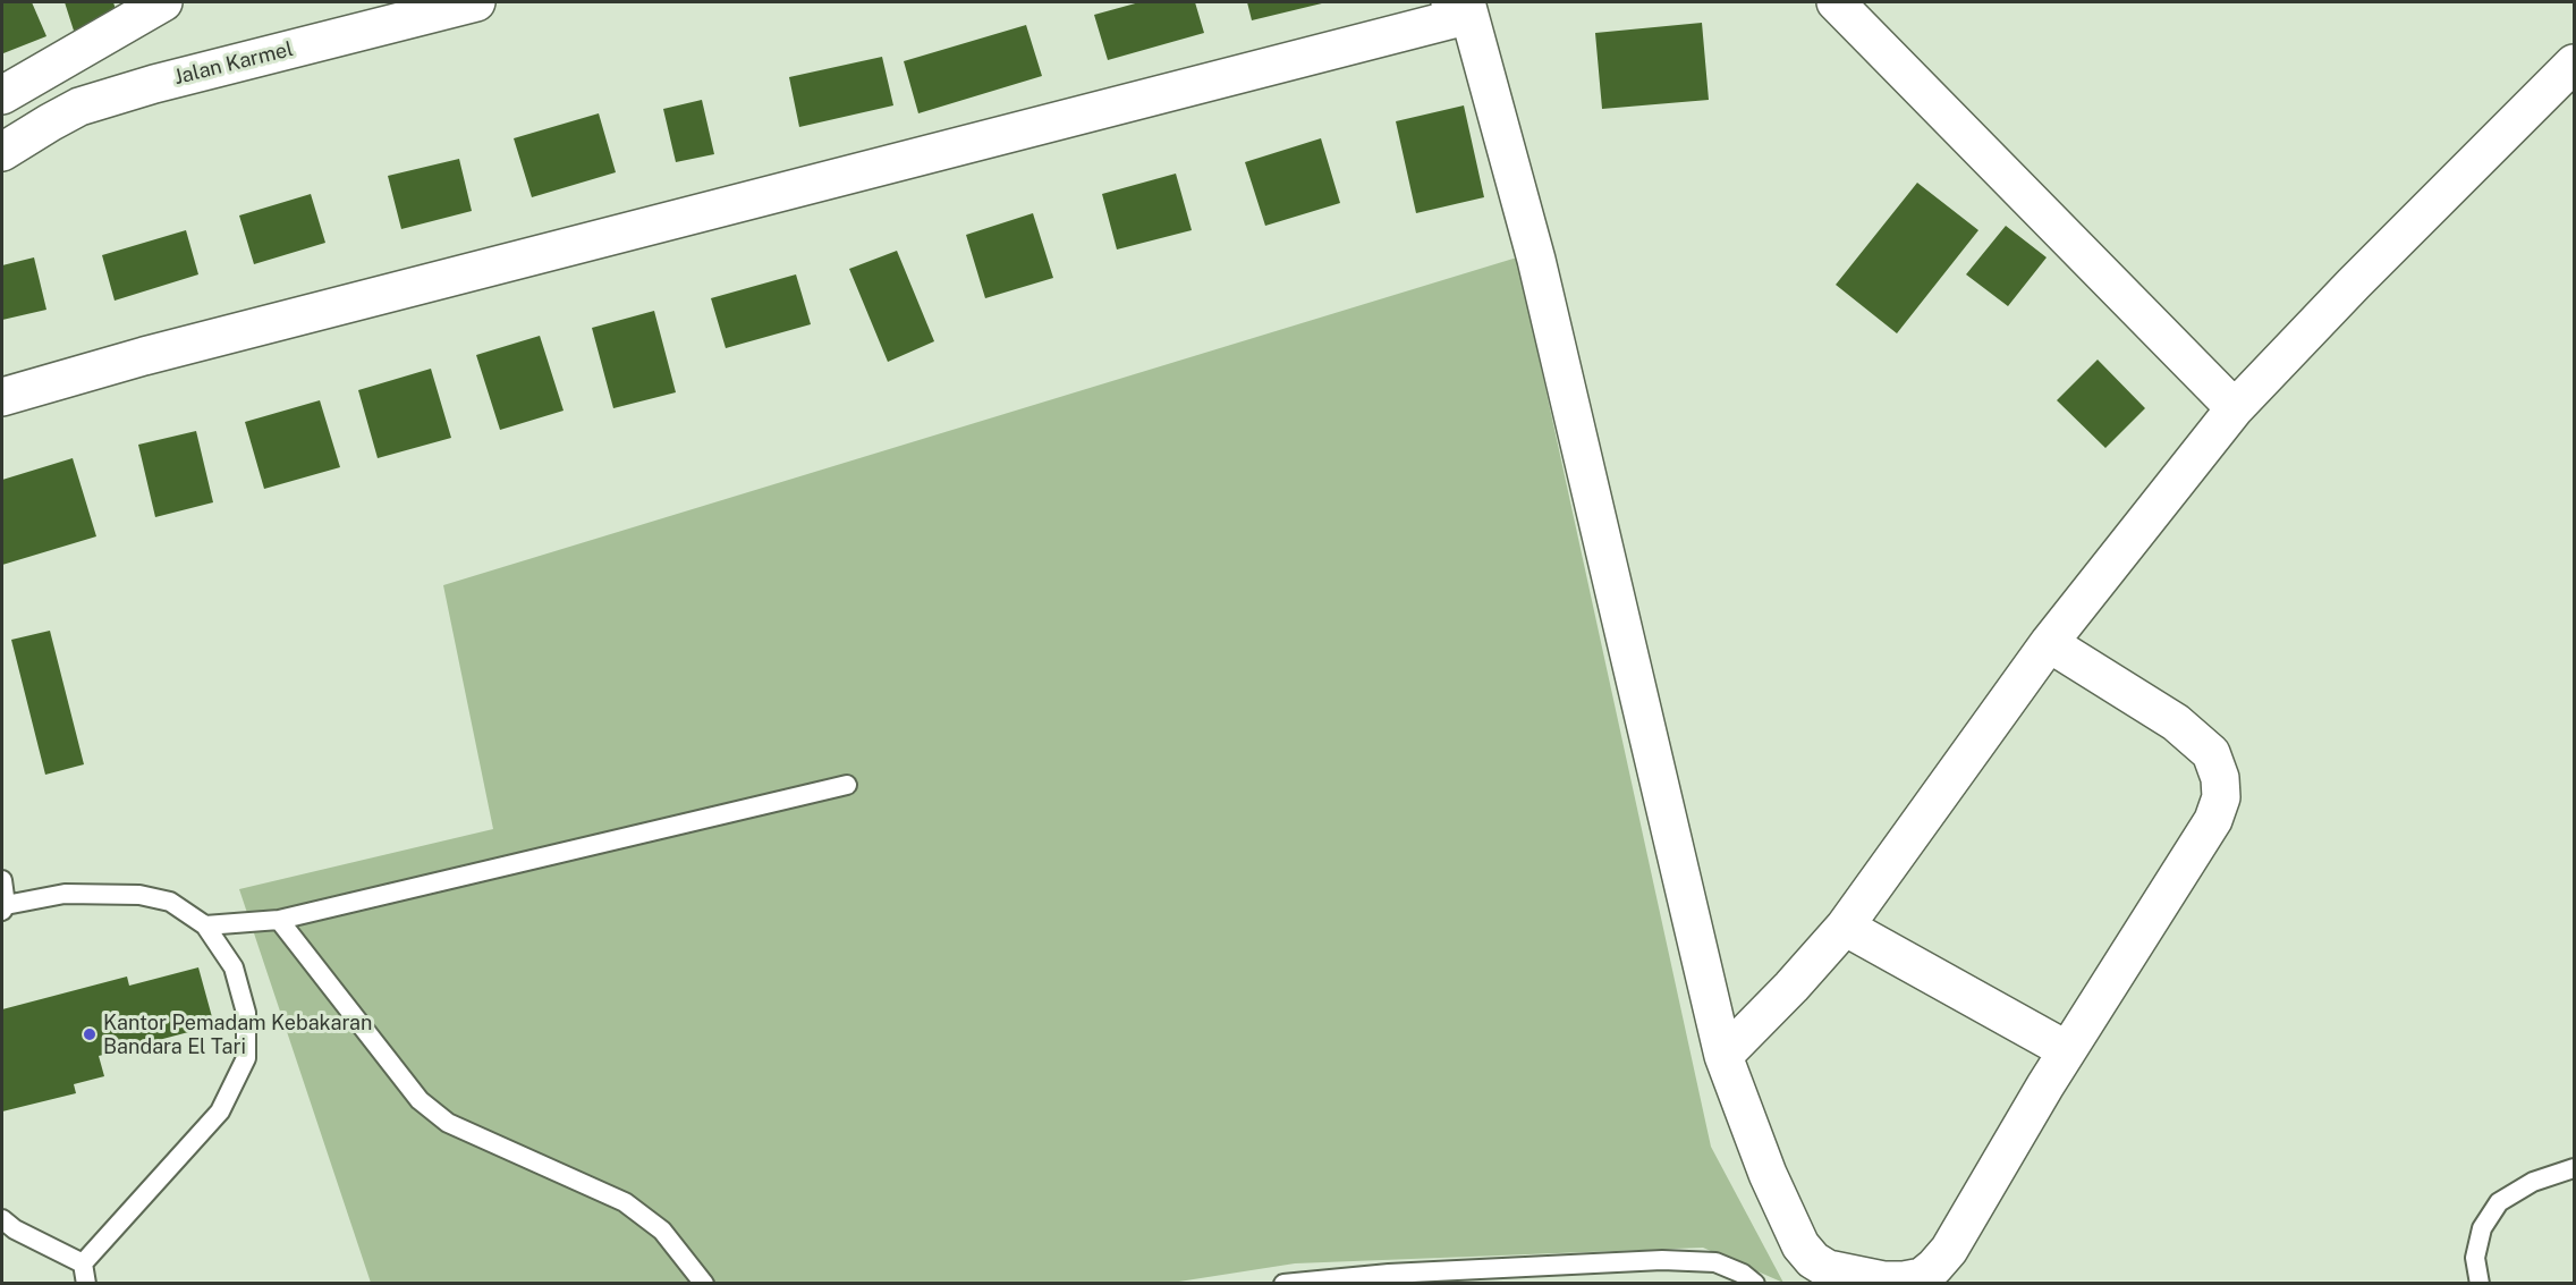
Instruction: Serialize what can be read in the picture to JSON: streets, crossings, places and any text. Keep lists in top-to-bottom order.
{
  "streets": {
    "street": ["Jalan Karmel"]
  },
  "places": ["Kantor Pemadam Kebakaran Bandara El Tari"]
}
